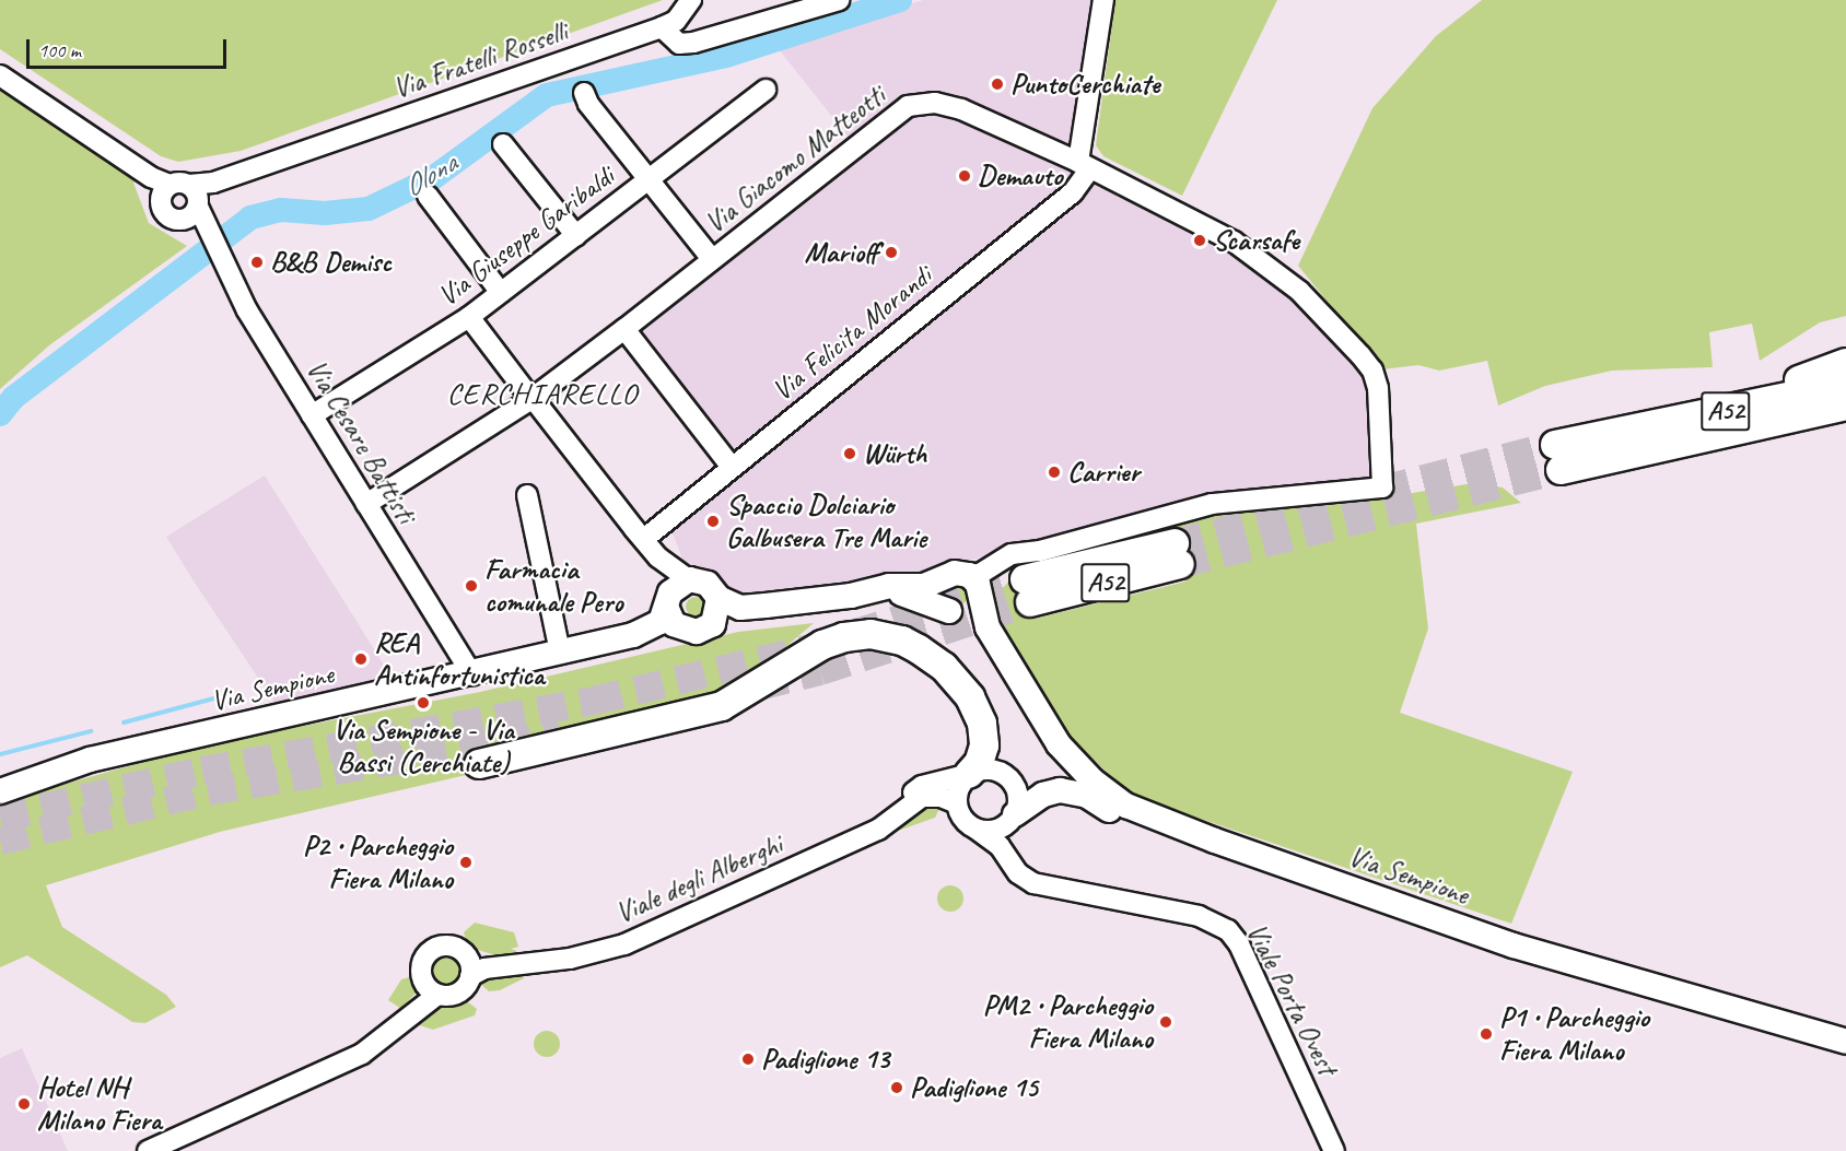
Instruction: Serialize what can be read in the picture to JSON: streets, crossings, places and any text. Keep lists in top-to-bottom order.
{
  "streets": {
    "highway": ["A52"],
    "main road": ["Via Sempione"],
    "street": [
      "Via Fratelli Rosselli",
      "Via Giacomo Matteotti",
      "Via Giuseppe Garibaldi",
      "Via Felicita Morandi",
      "Via Cesare Battisti",
      "Viale degli Alberghi",
      "Viale Porta Ovest"
    ]
  },
  "crossings": [
    ["Via Fratelli Rosselli", "Via Cesare Battisti"],
    ["Via Giacomo Matteotti", "Via Felicita Morandi"],
    ["Via Giacomo Matteotti", "Via Sempione"],
    ["Via Giuseppe Garibaldi", "Via Cesare Battisti"],
    ["Via Cesare Battisti", "Via Sempione"],
    ["Viale degli Alberghi", "Viale Porta Ovest"]
  ],
  "districts": ["CERCHIARELLO"],
  "water": ["Olona"],
  "places": [
    "PuntoCerchiate",
    "Demauto",
    "Scarsafe",
    "Marioff",
    "B&B Demisc",
    "Würth",
    "Carrier",
    "Spaccio Dolciario Galbusera Tre Marie",
    "Farmacia comunale Pero",
    "REA Antinfortunistica",
    "Via Sempione - Via Bassi (Cerchiate)",
    "P2 • Parcheggio Fiera Milano",
    "PM2 • Parcheggio Fiera Milano",
    "P1 • Parcheggio Fiera Milano",
    "Padiglione 13",
    "Padiglione 15",
    "Hotel NH Milano Fiera"
  ],
  "scale_bar": "100 m"
}
